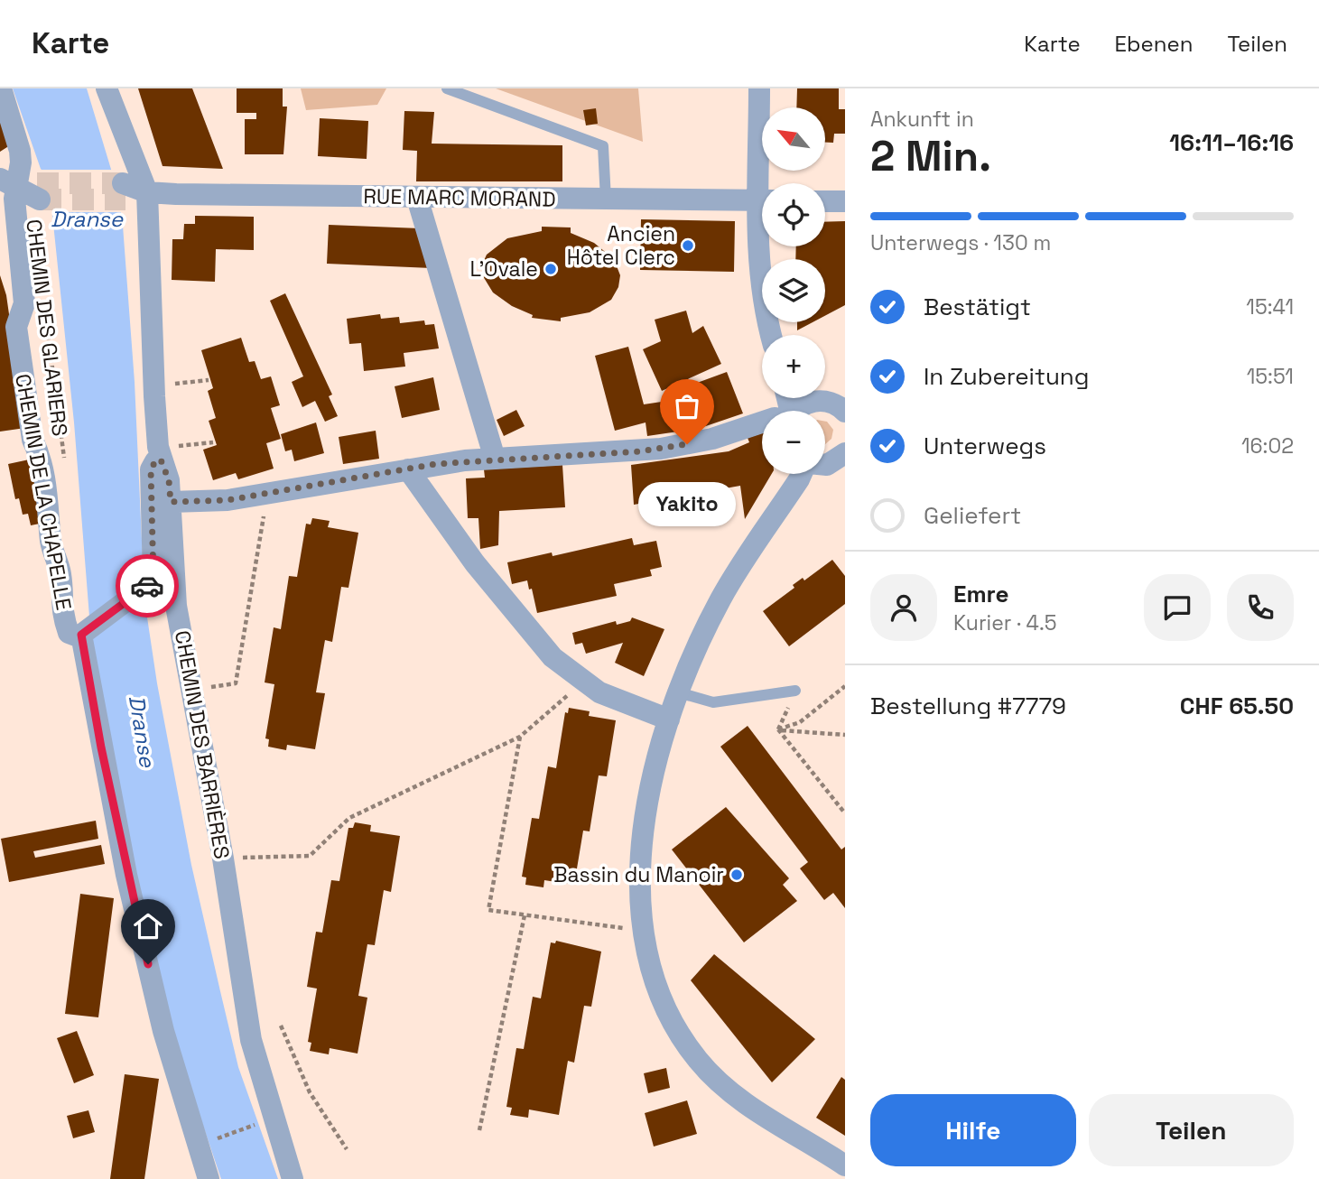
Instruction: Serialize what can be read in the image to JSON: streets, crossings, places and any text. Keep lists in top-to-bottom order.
{
  "streets": {
    "street": ["RUE MARC MORAND", "CHEMIN DE LA CHAPELLE", "CHEMIN DES BARRIÈRES"],
    "path": ["CHEMIN DES GLARIERS"]
  },
  "crossings": [
    ["RUE MARC MORAND", "CHEMIN DES BARRIÈRES"]
  ],
  "water": ["Dranse"],
  "places": [
    "Ancien Hôtel Clerc",
    "L'Ovale",
    "Yakito",
    "Bassin du Manoir"
  ],
  "north": "top left",
  "page": {
    "header": "Karte",
    "nav": ["Karte", "Ebenen", "Teilen"],
    "heading": ["2 Min.", "Ankunft in", "16:11–16:16"],
    "panel": [
      "Emre",
      "Kurier · 4.5",
      "Bestellung #7779",
      "CHF 65.50"
    ],
    "map_buttons": ["+", "−"],
    "bar": "Unterwegs · 130 m",
    "list": [
      ["Bestätigt", "15:41"],
      ["In Zubereitung", "15:51"],
      ["Unterwegs", "16:02"],
      "Geliefert"
    ],
    "bubble": "Yakito",
    "buttons": ["Hilfe", "Teilen"]
  }
}
